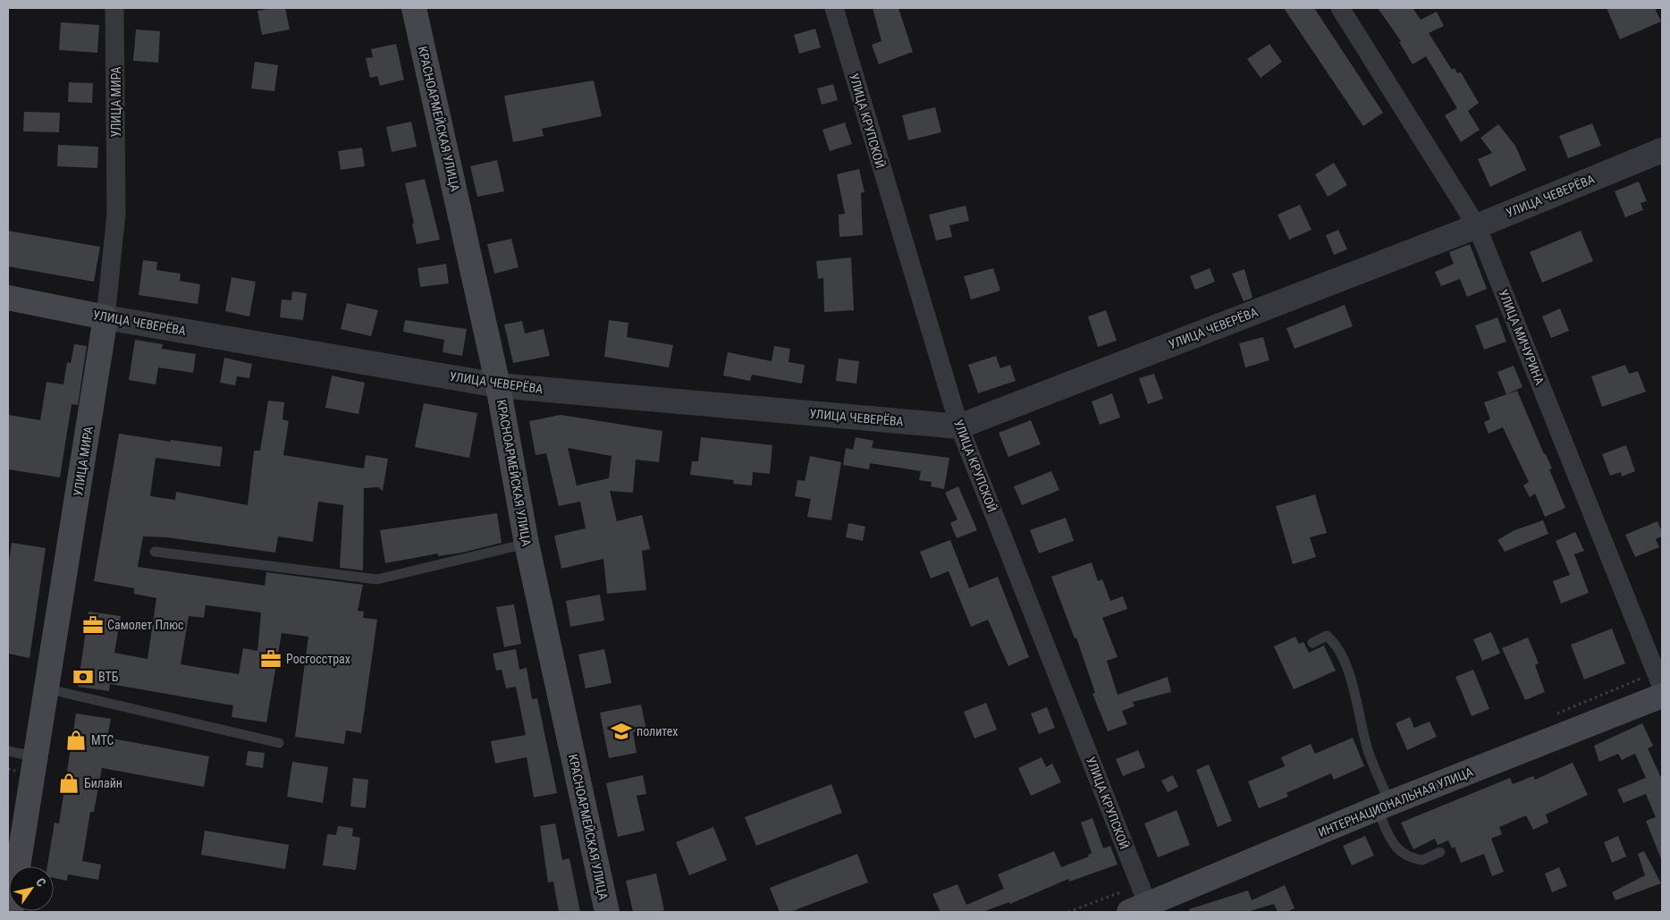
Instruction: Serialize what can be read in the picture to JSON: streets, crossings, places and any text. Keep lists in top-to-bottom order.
{
  "streets": {
    "main road": [
      "УЛИЦА МИРА",
      "КРАСНОАРМЕЙСКАЯ УЛИЦА",
      "УЛИЦА ЧЕВЕРЁВА",
      "ИНТЕРНАЦИОНАЛЬНАЯ УЛИЦА"
    ],
    "street": ["УЛИЦА КРУПСКОЙ", "УЛИЦА МИЧУРИНА"]
  },
  "crossings": [
    ["УЛИЦА МИРА", "УЛИЦА ЧЕВЕРЁВА"],
    ["КРАСНОАРМЕЙСКАЯ УЛИЦА", "УЛИЦА ЧЕВЕРЁВА"],
    ["УЛИЦА КРУПСКОЙ", "УЛИЦА ЧЕВЕРЁВА"],
    ["УЛИЦА КРУПСКОЙ", "ИНТЕРНАЦИОНАЛЬНАЯ УЛИЦА"],
    ["УЛИЦА ЧЕВЕРЁВА", "УЛИЦА МИЧУРИНА"]
  ],
  "places": {
    "office": ["Самолет Плюс", "Росгосстрах"],
    "bank": ["ВТБ"],
    "school or university": ["политех"],
    "shop": ["МТС", "Билайн"]
  },
  "north": "top right"
}
